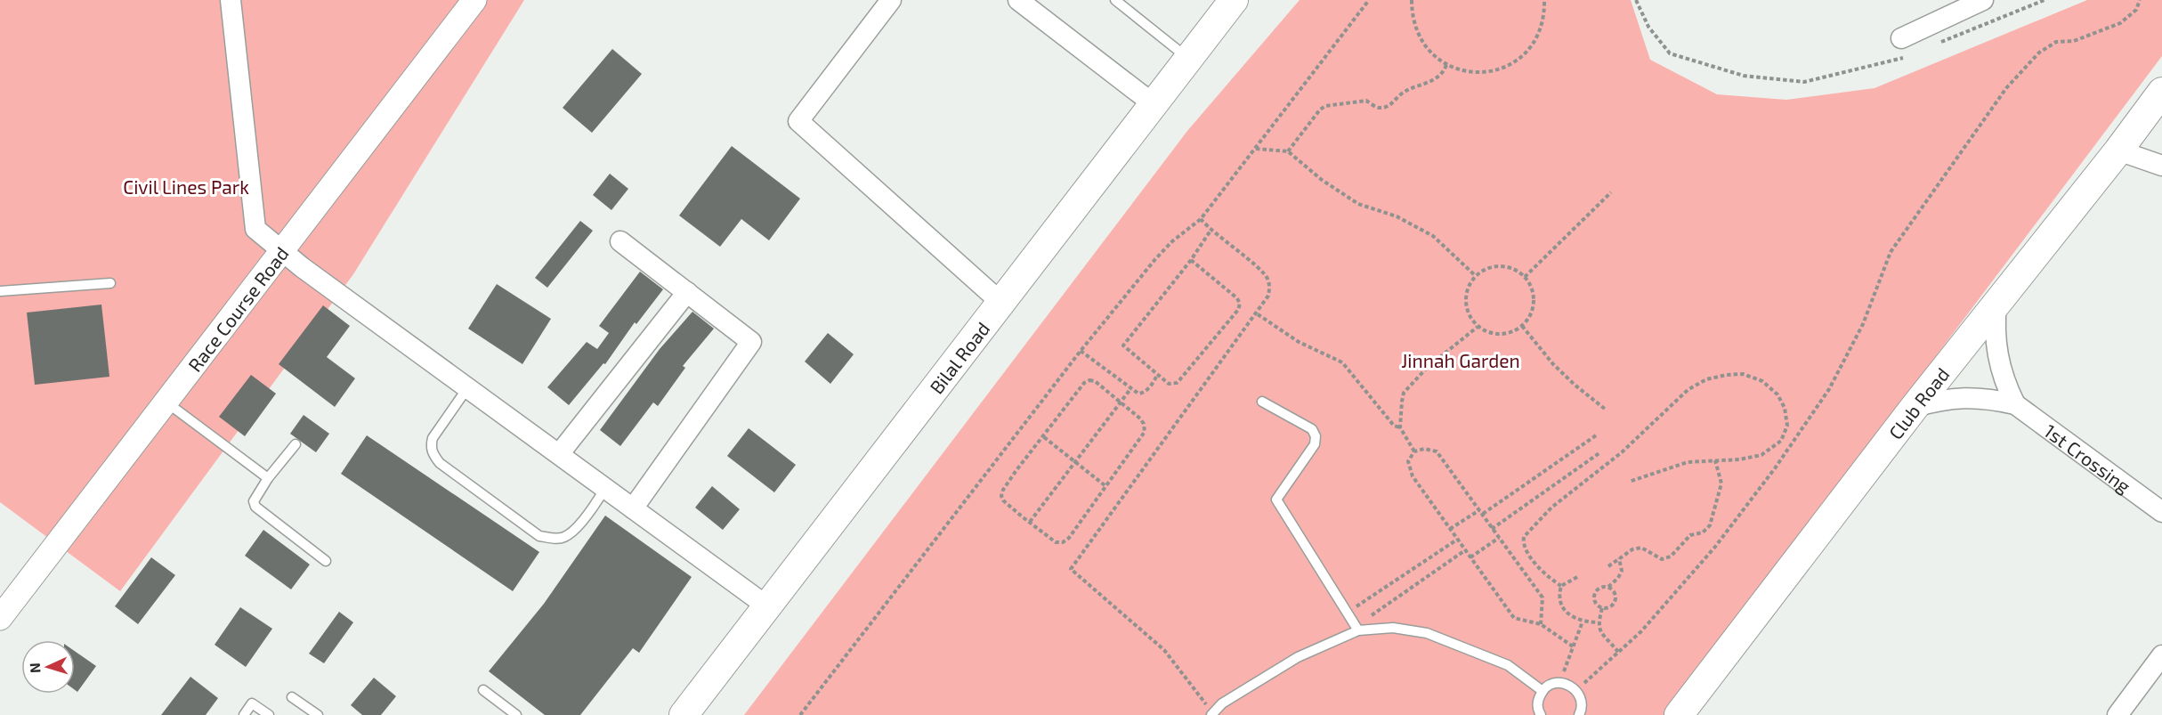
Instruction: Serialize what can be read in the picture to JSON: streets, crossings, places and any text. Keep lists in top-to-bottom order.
{
  "streets": {
    "main road": ["Bilal Road", "Club Road"],
    "street": ["Race Course Road", "1st Crossing"]
  },
  "crossings": [
    ["Club Road", "1st Crossing"]
  ],
  "parks": ["Civil Lines Park", "Jinnah Garden"],
  "north": "left"
}
